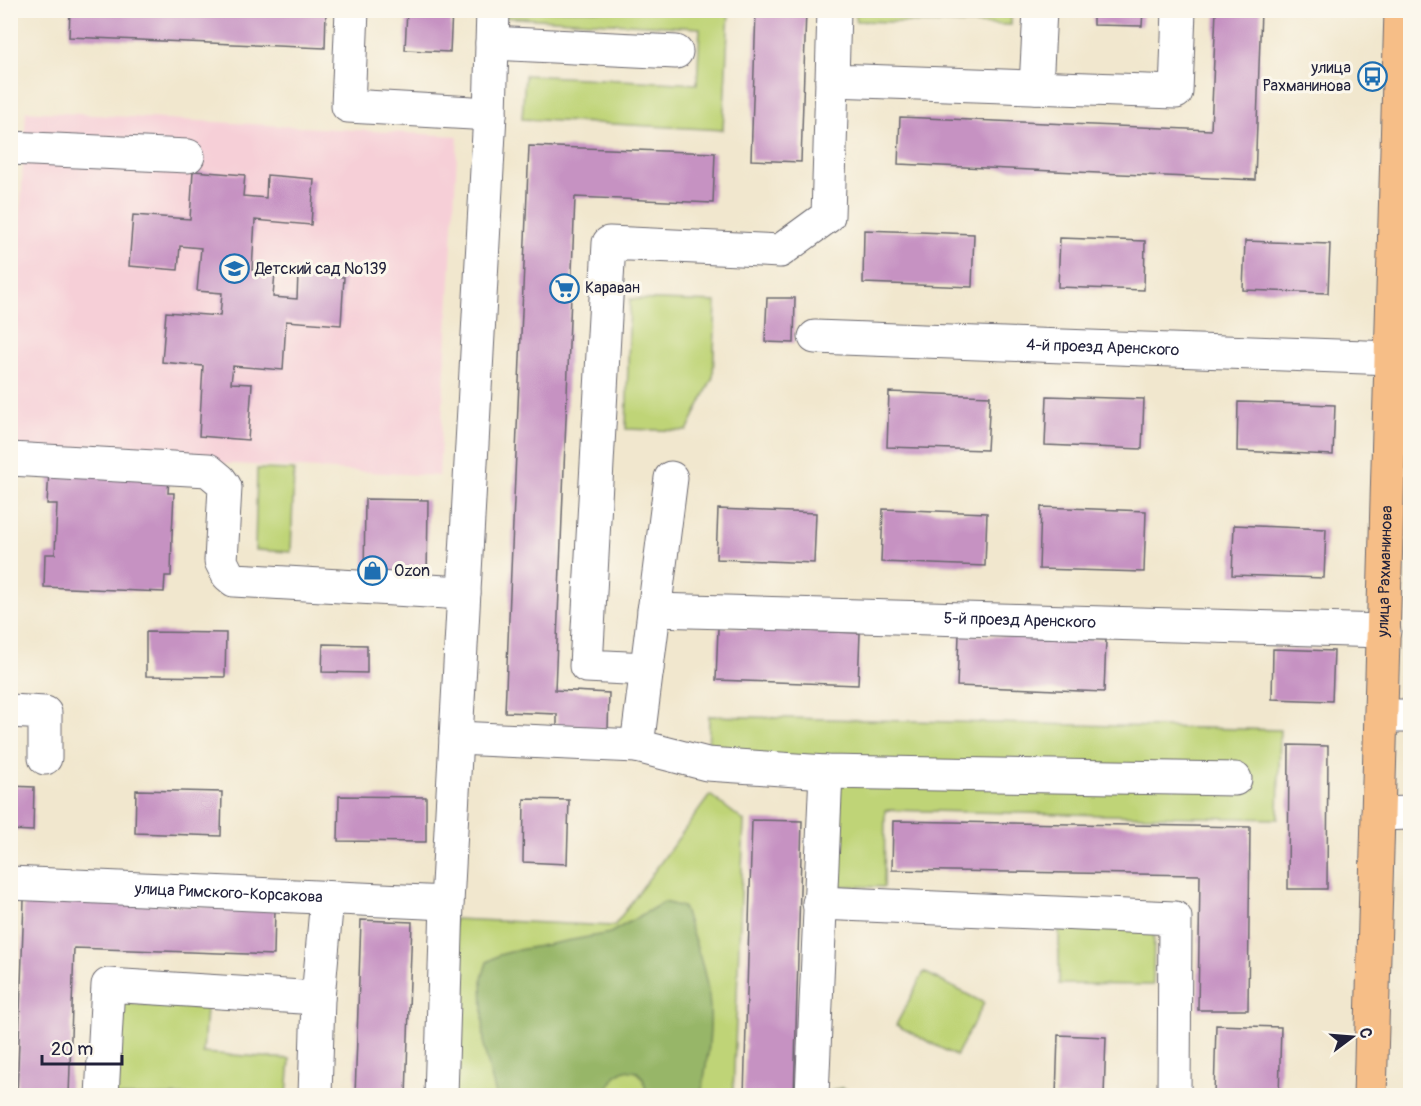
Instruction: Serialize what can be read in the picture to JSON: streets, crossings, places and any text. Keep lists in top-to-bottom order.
{
  "streets": {
    "main road": ["улица Рахманинова"],
    "street": ["4-й проезд Аренского", "5-й проезд Аренского", "улица Римского-Корсакова"]
  },
  "crossings": [
    ["4-й проезд Аренского", "улица Рахманинова"],
    ["улица Рахманинова", "5-й проезд Аренского"]
  ],
  "places": {
    "bus stop": ["улица Рахманинова"],
    "school or university": ["Детский сад №139"],
    "supermarket": ["Караван"],
    "shop": ["Ozon"]
  },
  "scale_bar": "20 m",
  "north": "right"
}
